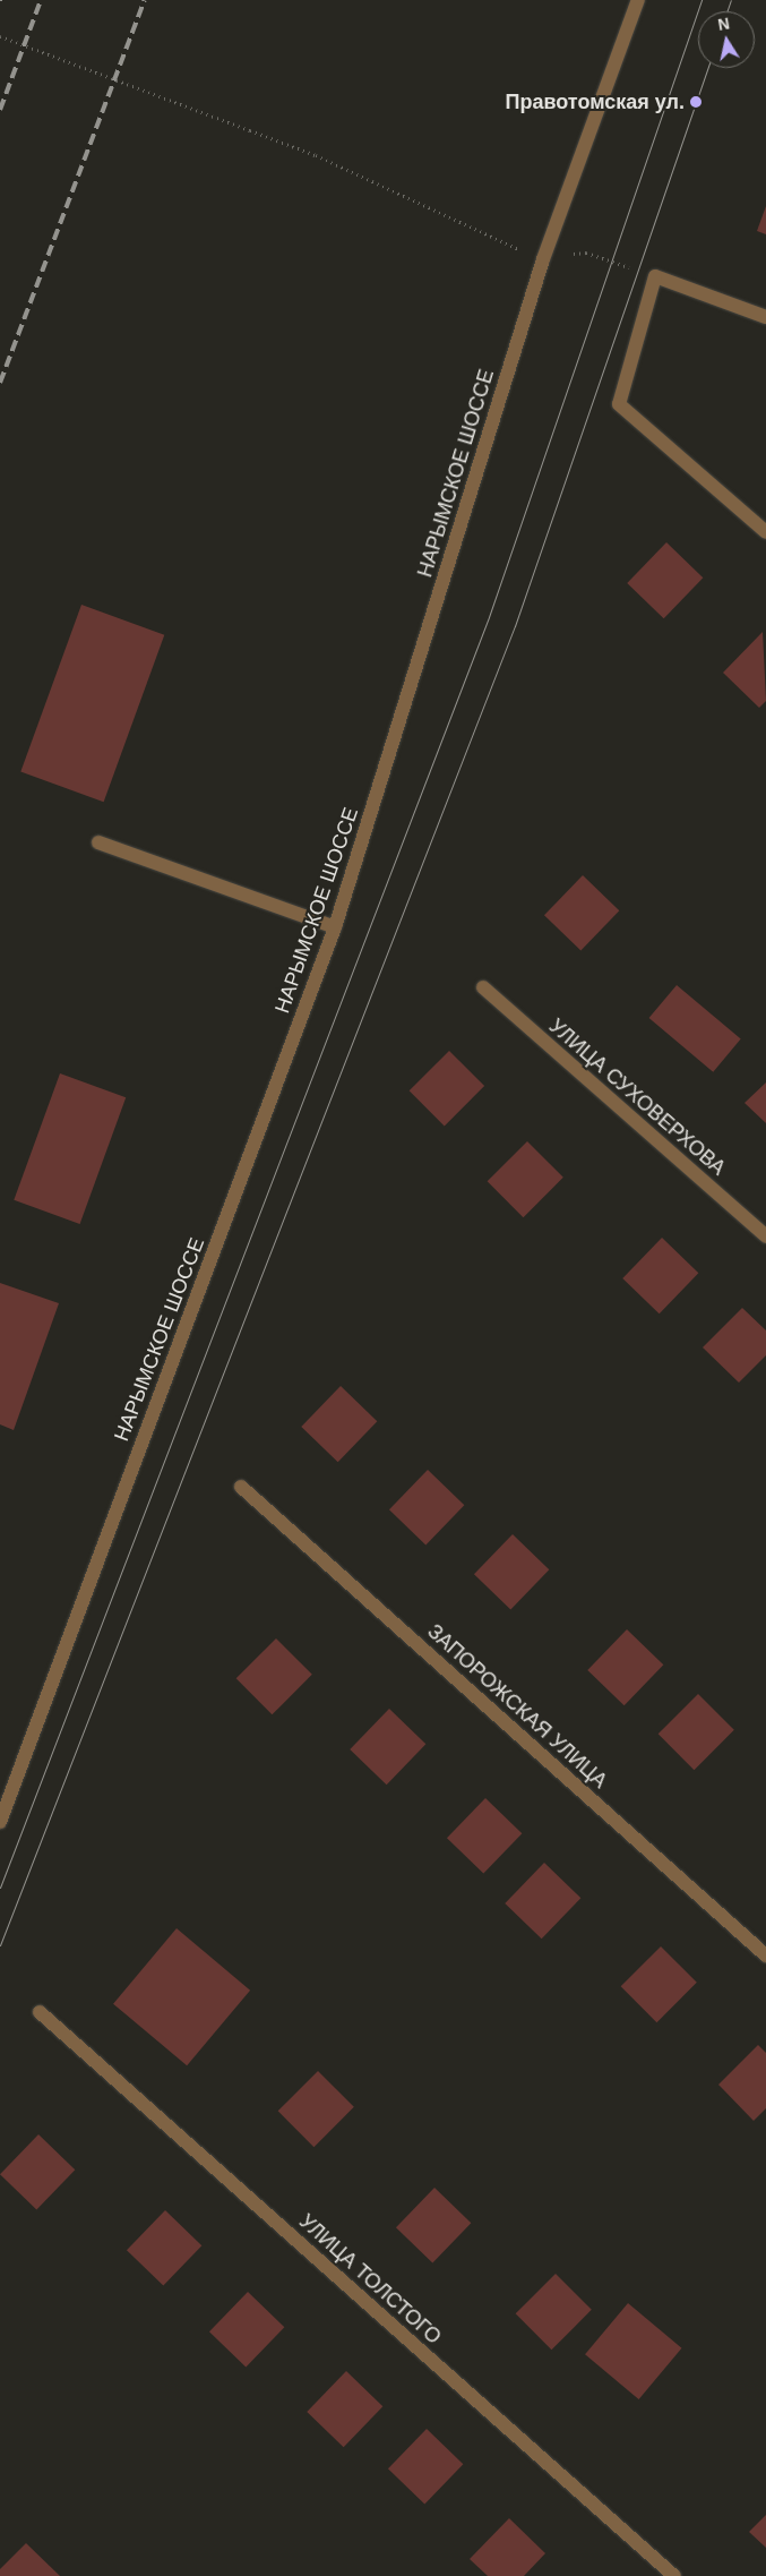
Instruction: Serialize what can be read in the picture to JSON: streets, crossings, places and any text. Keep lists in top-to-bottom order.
{
  "streets": {
    "street": [
      "НАРЫМСКОЕ ШОССЕ",
      "УЛИЦА СУХОВЕРХОВА",
      "ЗАПОРОЖСКАЯ УЛИЦА",
      "УЛИЦА ТОЛСТОГО"
    ]
  },
  "places": ["Правотомская ул."],
  "north": "top"
}
